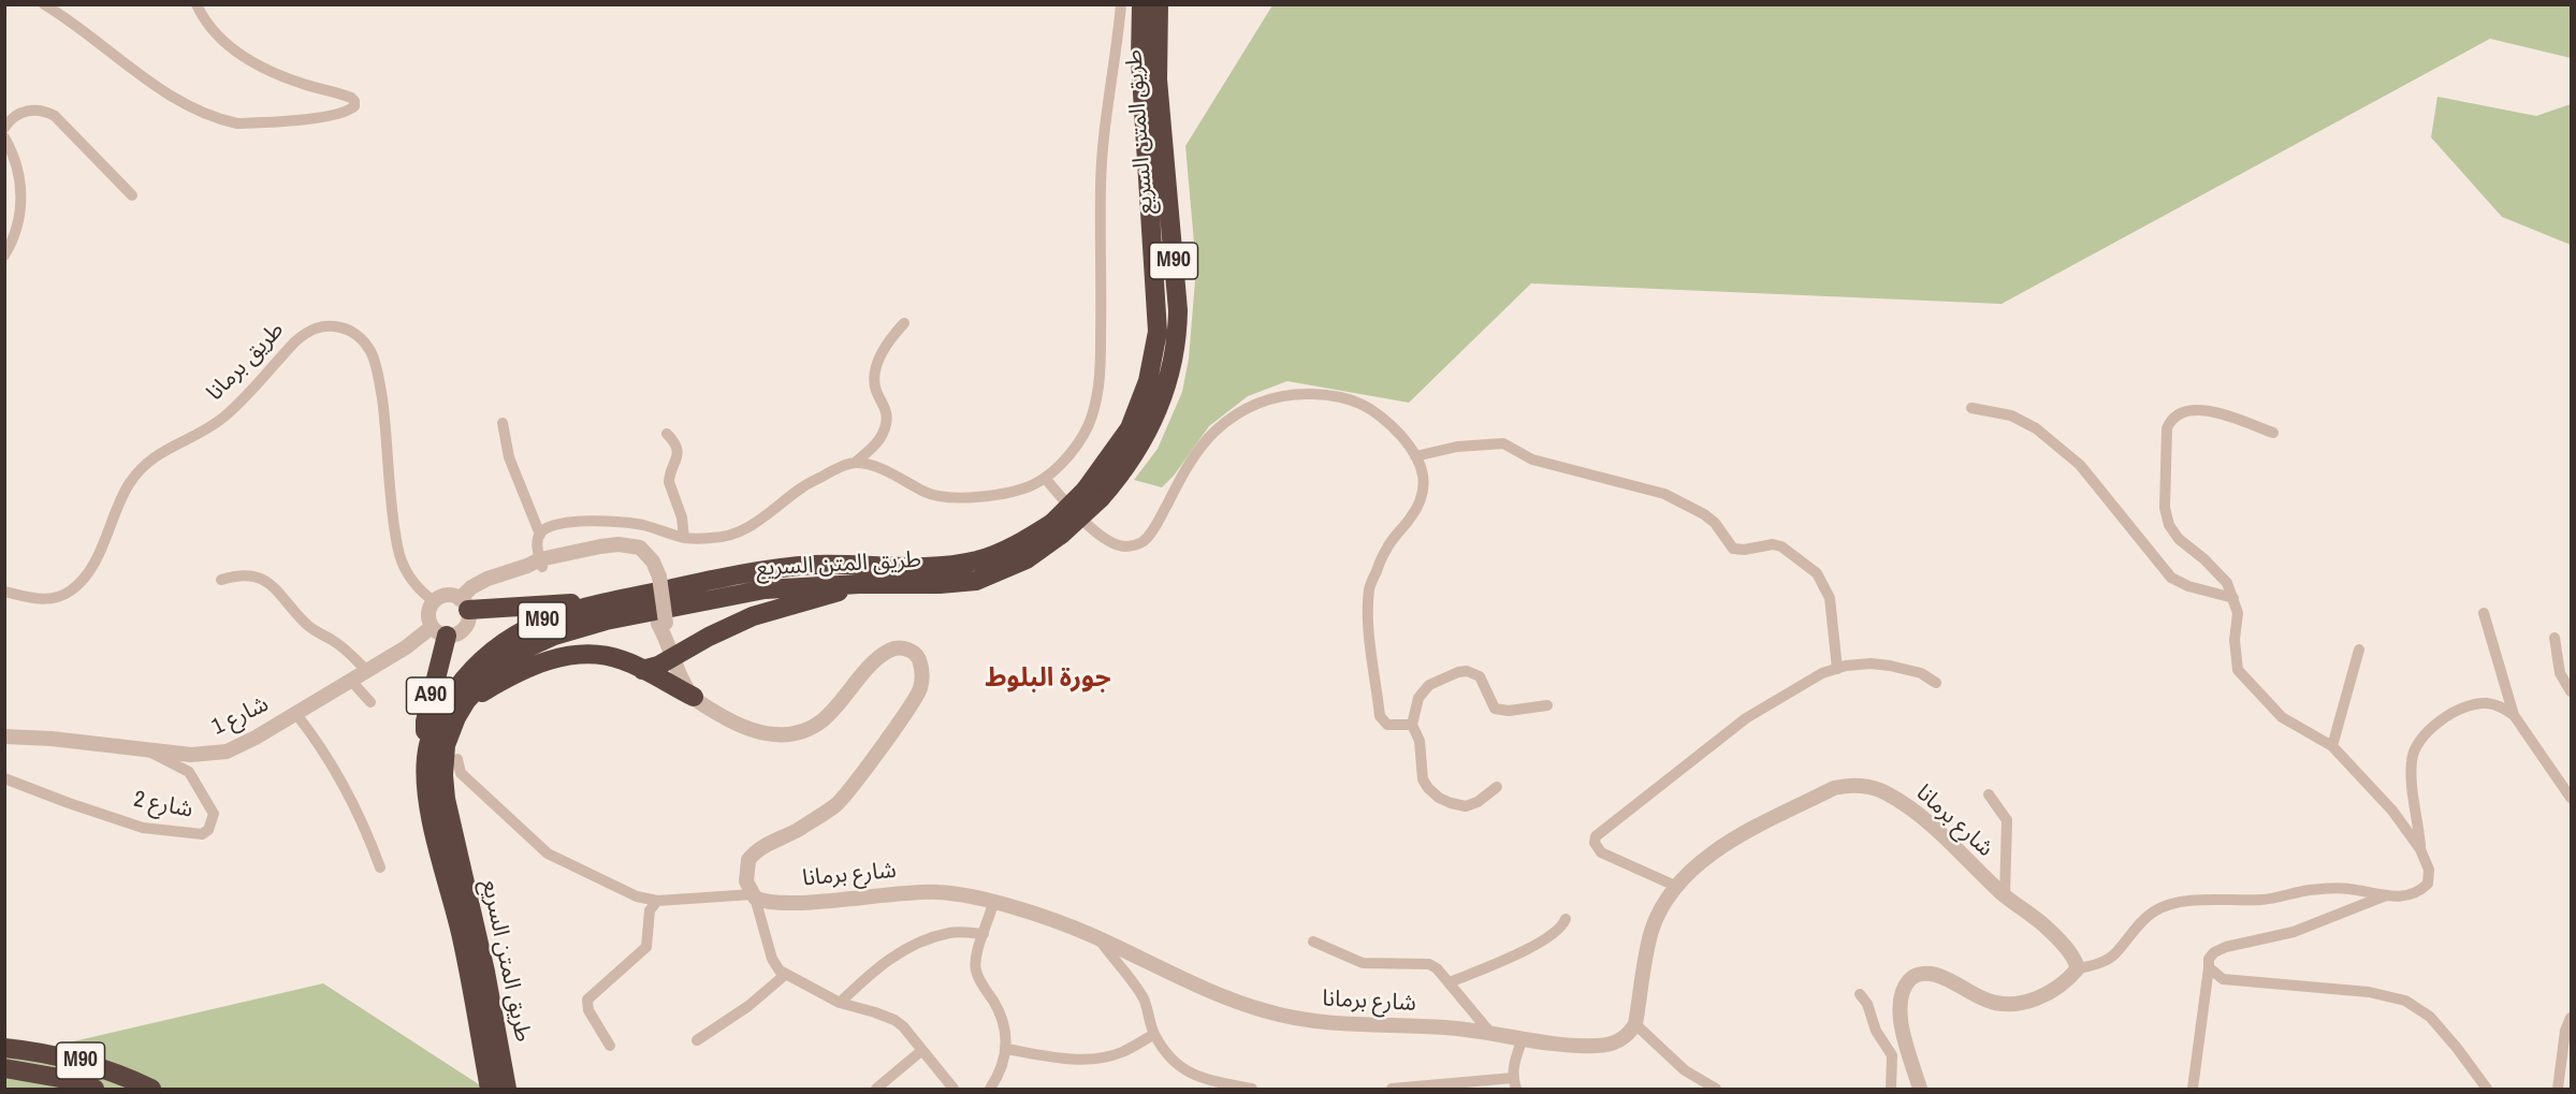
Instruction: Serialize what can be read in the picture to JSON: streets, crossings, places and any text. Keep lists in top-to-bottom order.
{
  "streets": {
    "highway": ["طريق المتن السريع", "M90", "A90"],
    "street": [
      "طريق برمانا",
      "شارع 1",
      "شارع 2",
      "شارع برمانا"
    ]
  },
  "crossings": [
    ["طريق المتن السريع", "A90"],
    ["طريق برمانا", "A90"],
    ["طريق برمانا", "شارع 1"],
    ["A90", "شارع 1"],
    ["شارع 1", "شارع 2"]
  ],
  "districts": ["جورة البلوط"]
}
